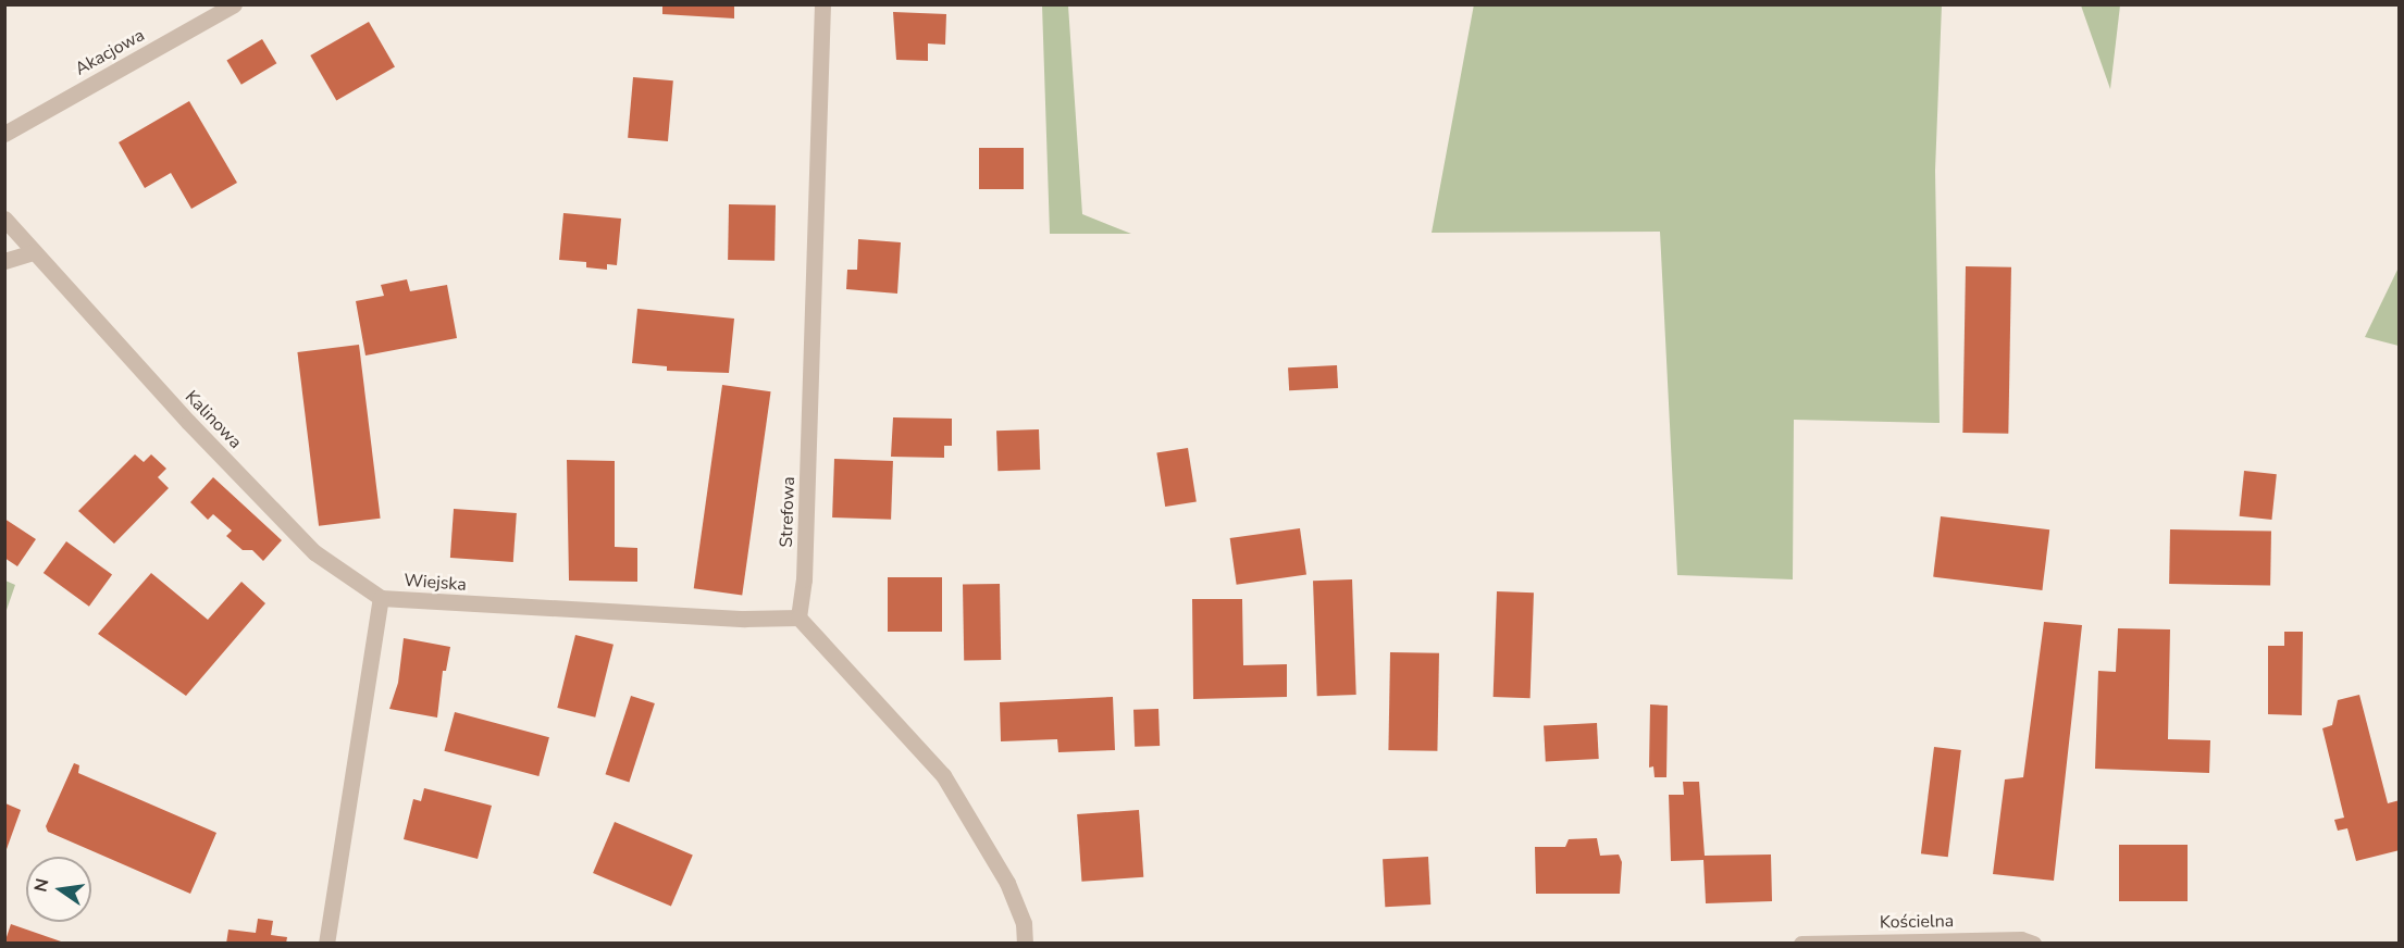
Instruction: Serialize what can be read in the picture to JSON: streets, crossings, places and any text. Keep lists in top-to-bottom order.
{
  "streets": {
    "street": [
      "Akacjowa",
      "Kalinowa",
      "Strefowa",
      "Wiejska",
      "Kościelna"
    ]
  },
  "crossings": [
    ["Kalinowa", "Wiejska"],
    ["Strefowa", "Wiejska"]
  ],
  "north": "left"
}
